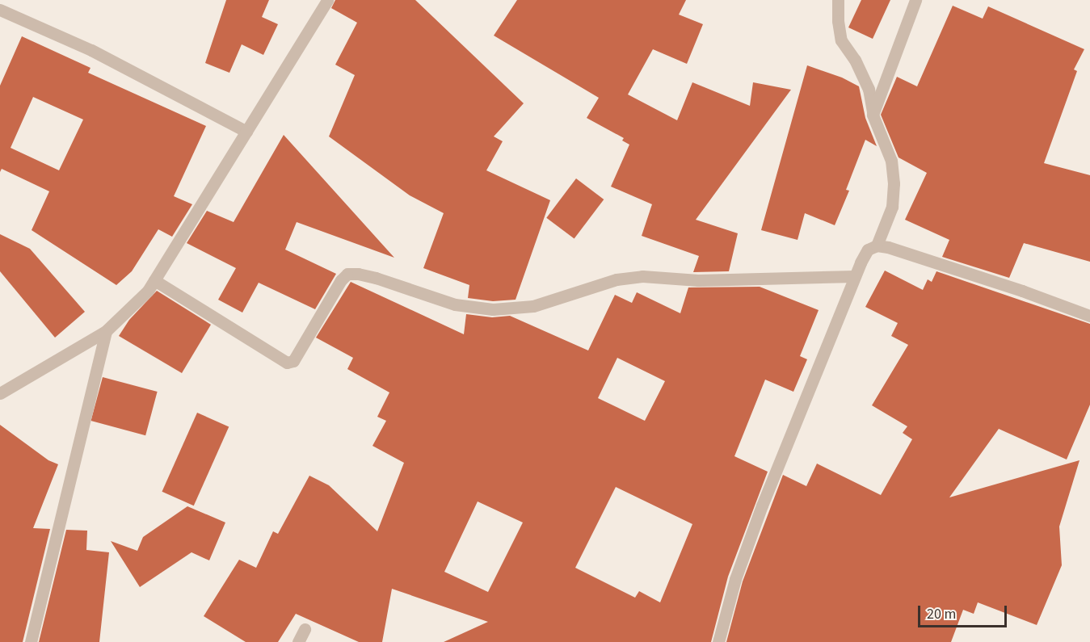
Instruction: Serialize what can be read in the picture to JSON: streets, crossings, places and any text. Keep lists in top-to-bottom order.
{
  "scale_bar": "20 m"
}
